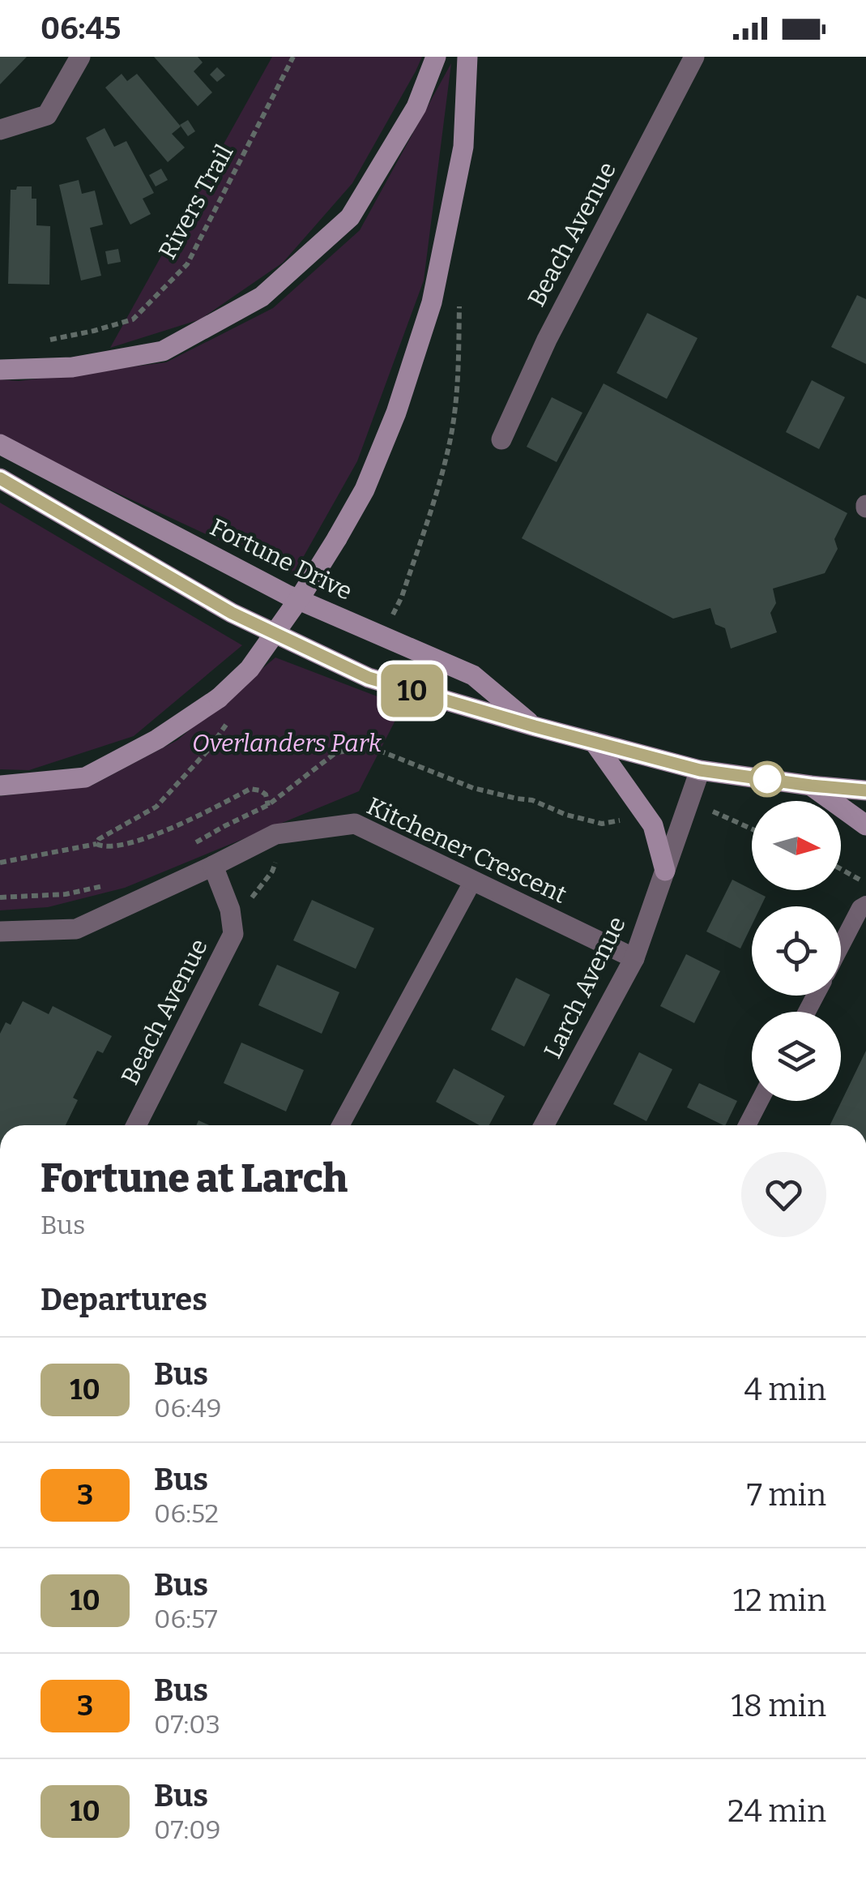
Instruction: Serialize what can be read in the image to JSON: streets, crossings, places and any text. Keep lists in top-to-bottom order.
{
  "streets": {
    "main road": ["Fortune Drive"],
    "street": ["Beach Avenue", "Kitchener Crescent", "Larch Avenue"],
    "path": ["Rivers Trail"]
  },
  "crossings": [
    ["Beach Avenue", "Kitchener Crescent"],
    ["Fortune Drive", "Larch Avenue"],
    ["Kitchener Crescent", "Larch Avenue"]
  ],
  "parks": ["Overlanders Park"],
  "lines": ["bus line 10"],
  "north": "right",
  "page": {
    "status": "06:45",
    "on_map": "10",
    "heading": [
      ["Fortune at Larch", "Bus"],
      "Departures"
    ],
    "list": [
      {
        "mark": "10",
        "name": "Bus",
        "note": "06:49",
        "value": "4 min"
      },
      {
        "mark": "3",
        "name": "Bus",
        "note": "06:52",
        "value": "7 min"
      },
      {
        "mark": "10",
        "name": "Bus",
        "note": "06:57",
        "value": "12 min"
      },
      {
        "mark": "3",
        "name": "Bus",
        "note": "07:03",
        "value": "18 min"
      },
      {
        "mark": "10",
        "name": "Bus",
        "note": "07:09",
        "value": "24 min"
      }
    ]
  }
}
